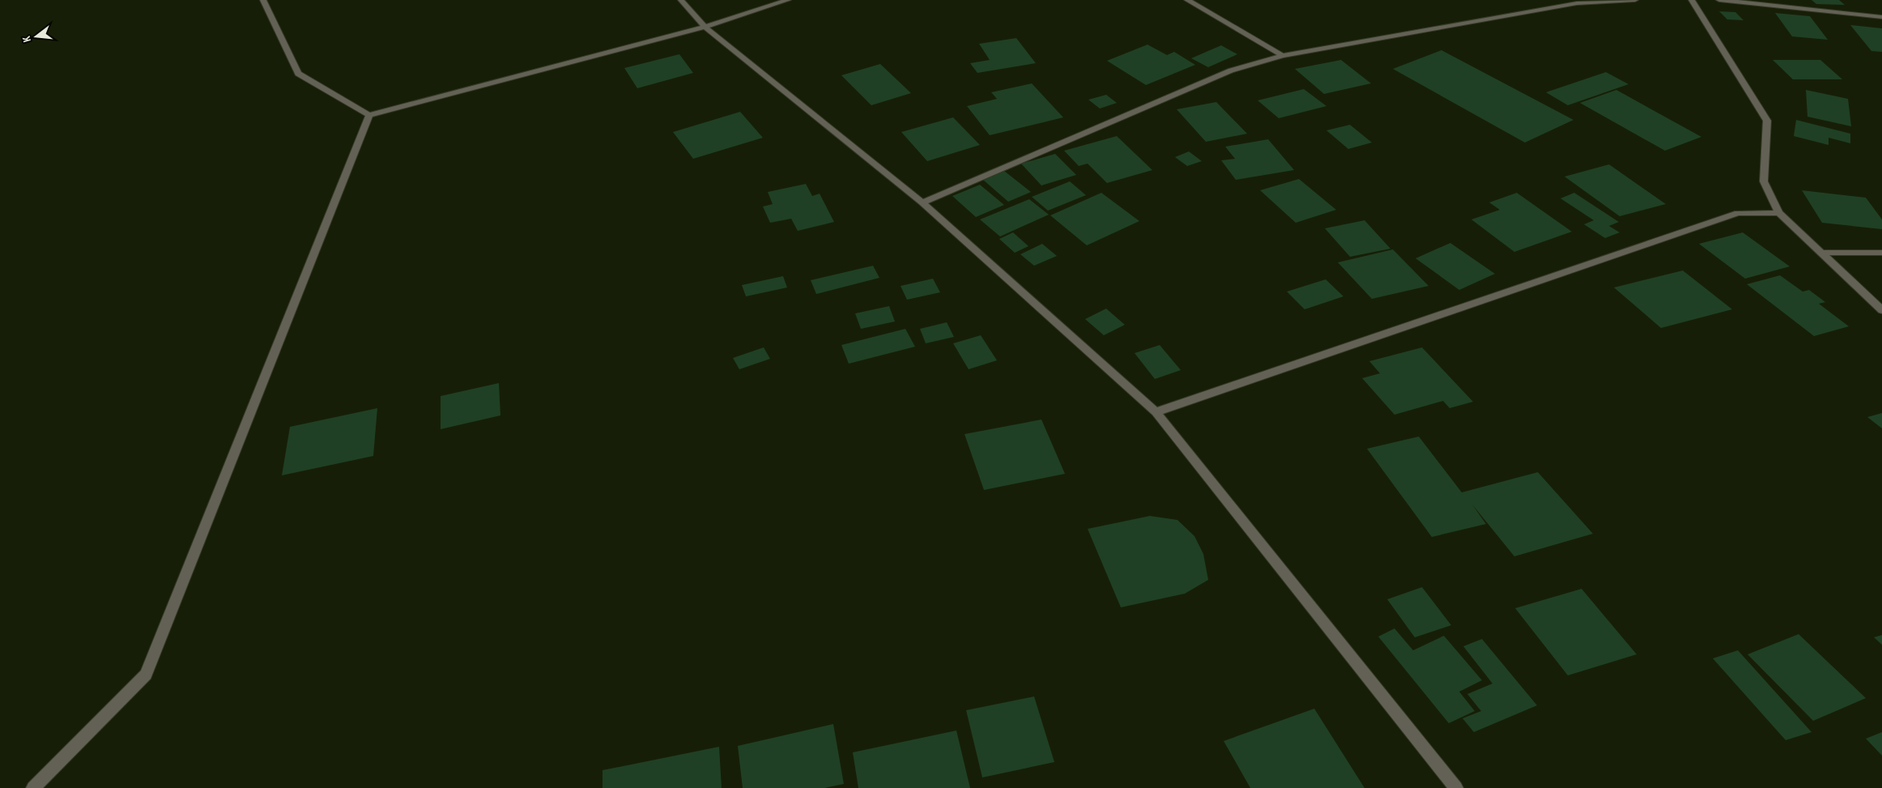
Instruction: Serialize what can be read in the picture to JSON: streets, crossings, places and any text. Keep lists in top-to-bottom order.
{
  "north": "left"
}
